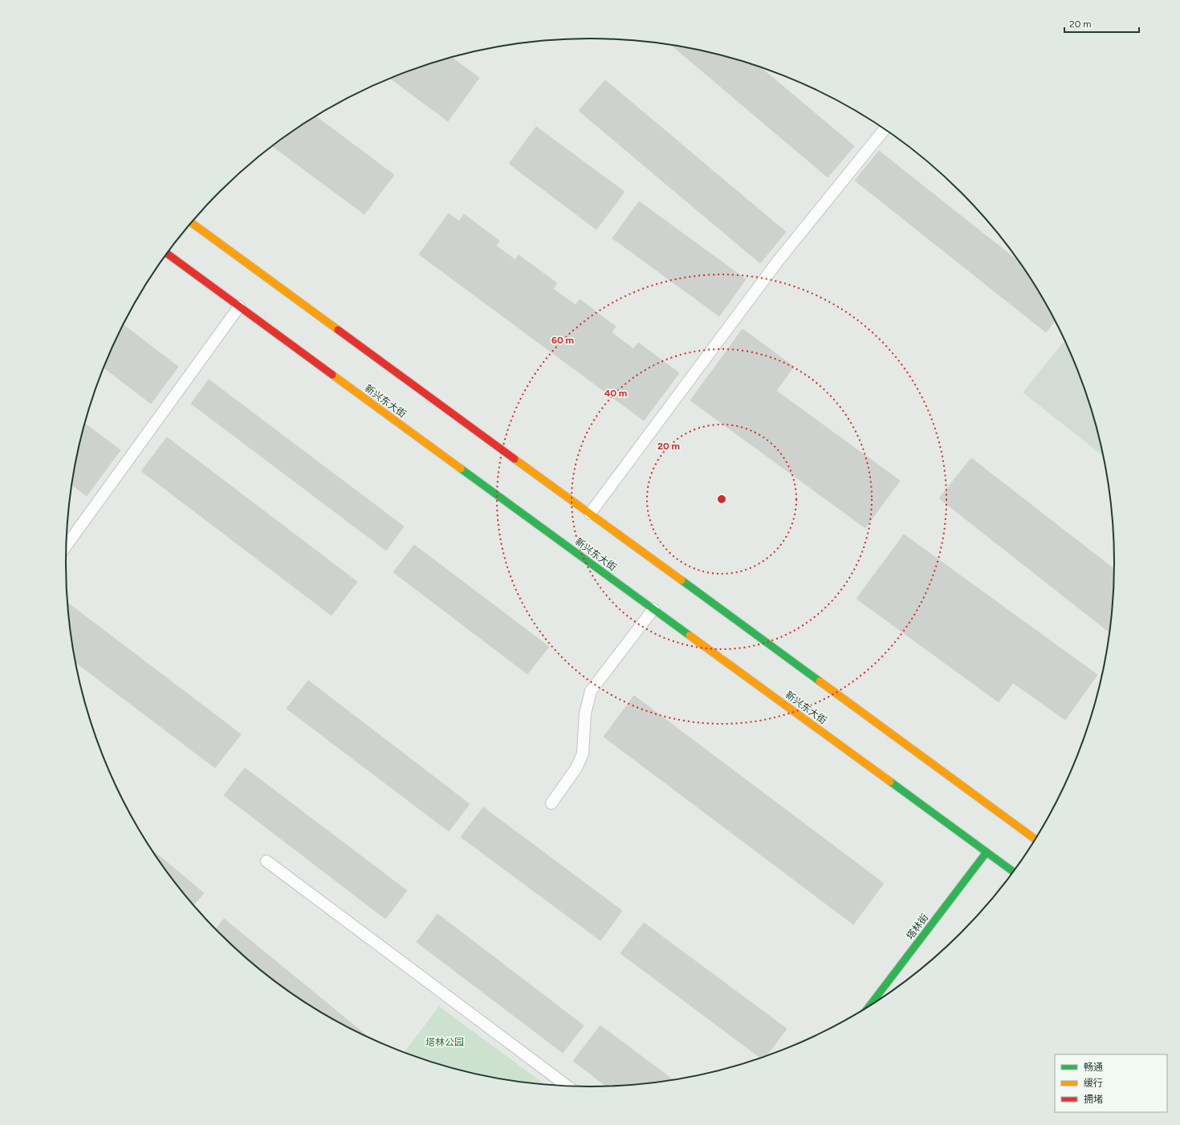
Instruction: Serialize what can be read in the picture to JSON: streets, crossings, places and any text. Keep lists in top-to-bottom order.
{
  "streets": {
    "main road": ["新兴东大街", "塔林街"]
  },
  "crossings": [
    ["新兴东大街", "塔林街"]
  ],
  "parks": ["塔林公园"],
  "legend": ["畅通", "缓行", "拥堵"],
  "scale_bar": "20 m",
  "rings": ["60 m", "40 m", "20 m"]
}
